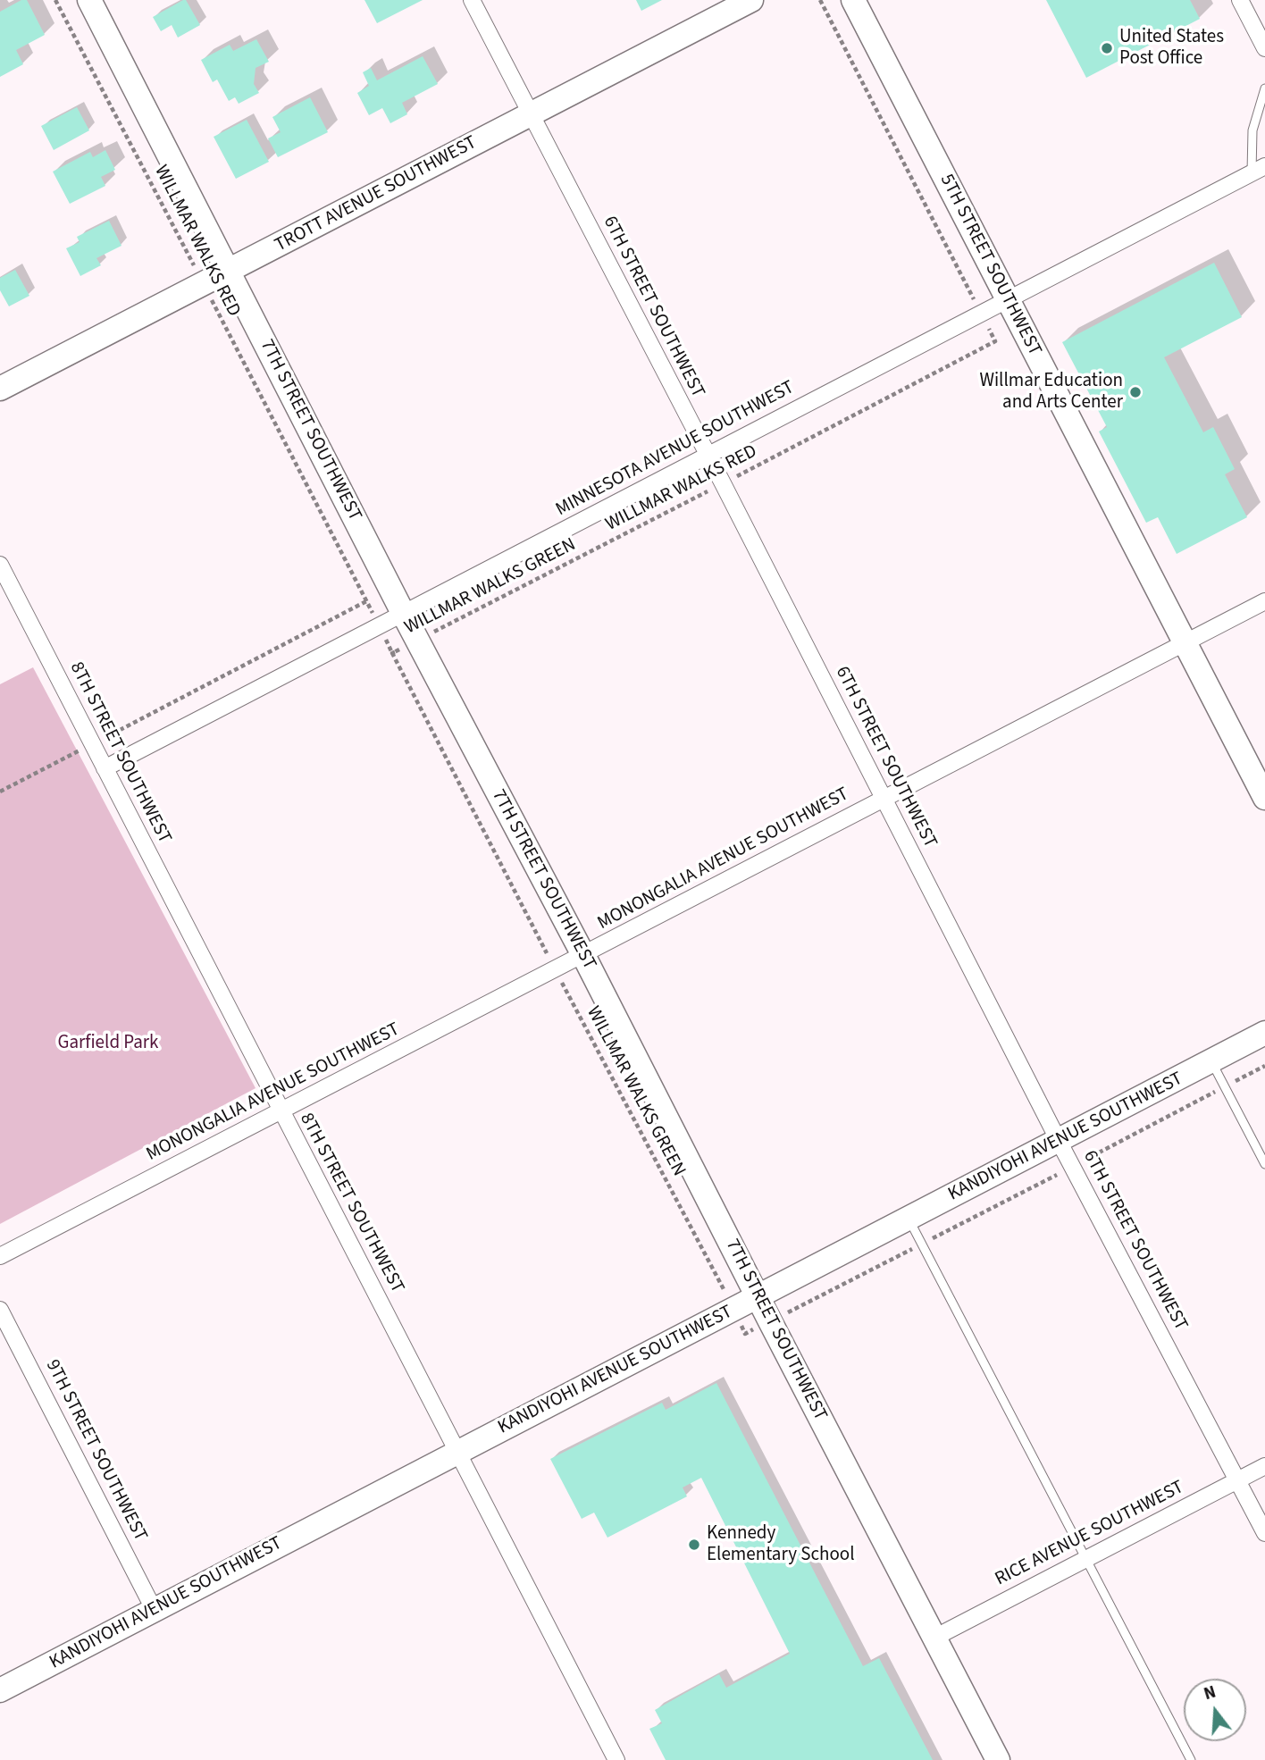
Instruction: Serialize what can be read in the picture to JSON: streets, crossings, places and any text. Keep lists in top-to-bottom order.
{
  "streets": {
    "street": [
      "TROTT AVENUE SOUTHWEST",
      "5TH STREET SOUTHWEST",
      "6TH STREET SOUTHWEST",
      "7TH STREET SOUTHWEST",
      "MINNESOTA AVENUE SOUTHWEST",
      "8TH STREET SOUTHWEST",
      "MONONGALIA AVENUE SOUTHWEST",
      "KANDIYOHI AVENUE SOUTHWEST",
      "9TH STREET SOUTHWEST",
      "RICE AVENUE SOUTHWEST"
    ],
    "path": ["WILLMAR WALKS RED", "WILLMAR WALKS GREEN"]
  },
  "crossings": [
    ["TROTT AVENUE SOUTHWEST", "WILLMAR WALKS RED"],
    ["TROTT AVENUE SOUTHWEST", "6TH STREET SOUTHWEST"],
    ["TROTT AVENUE SOUTHWEST", "7TH STREET SOUTHWEST"],
    ["WILLMAR WALKS RED", "MINNESOTA AVENUE SOUTHWEST"],
    ["WILLMAR WALKS RED", "WILLMAR WALKS GREEN"],
    ["5TH STREET SOUTHWEST", "MINNESOTA AVENUE SOUTHWEST"],
    ["5TH STREET SOUTHWEST", "MONONGALIA AVENUE SOUTHWEST"],
    ["6TH STREET SOUTHWEST", "MINNESOTA AVENUE SOUTHWEST"],
    ["6TH STREET SOUTHWEST", "WILLMAR WALKS GREEN"],
    ["6TH STREET SOUTHWEST", "MONONGALIA AVENUE SOUTHWEST"],
    ["6TH STREET SOUTHWEST", "KANDIYOHI AVENUE SOUTHWEST"],
    ["6TH STREET SOUTHWEST", "RICE AVENUE SOUTHWEST"],
    ["7TH STREET SOUTHWEST", "MINNESOTA AVENUE SOUTHWEST"],
    ["7TH STREET SOUTHWEST", "WILLMAR WALKS GREEN"],
    ["7TH STREET SOUTHWEST", "MONONGALIA AVENUE SOUTHWEST"],
    ["7TH STREET SOUTHWEST", "KANDIYOHI AVENUE SOUTHWEST"],
    ["7TH STREET SOUTHWEST", "RICE AVENUE SOUTHWEST"],
    ["MINNESOTA AVENUE SOUTHWEST", "8TH STREET SOUTHWEST"],
    ["WILLMAR WALKS GREEN", "MONONGALIA AVENUE SOUTHWEST"],
    ["WILLMAR WALKS GREEN", "KANDIYOHI AVENUE SOUTHWEST"],
    ["8TH STREET SOUTHWEST", "MONONGALIA AVENUE SOUTHWEST"],
    ["8TH STREET SOUTHWEST", "KANDIYOHI AVENUE SOUTHWEST"],
    ["KANDIYOHI AVENUE SOUTHWEST", "9TH STREET SOUTHWEST"]
  ],
  "parks": ["Garfield Park"],
  "places": ["United States Post Office", "Willmar Education and Arts Center", "Kennedy Elementary School"],
  "north": "top"
}
